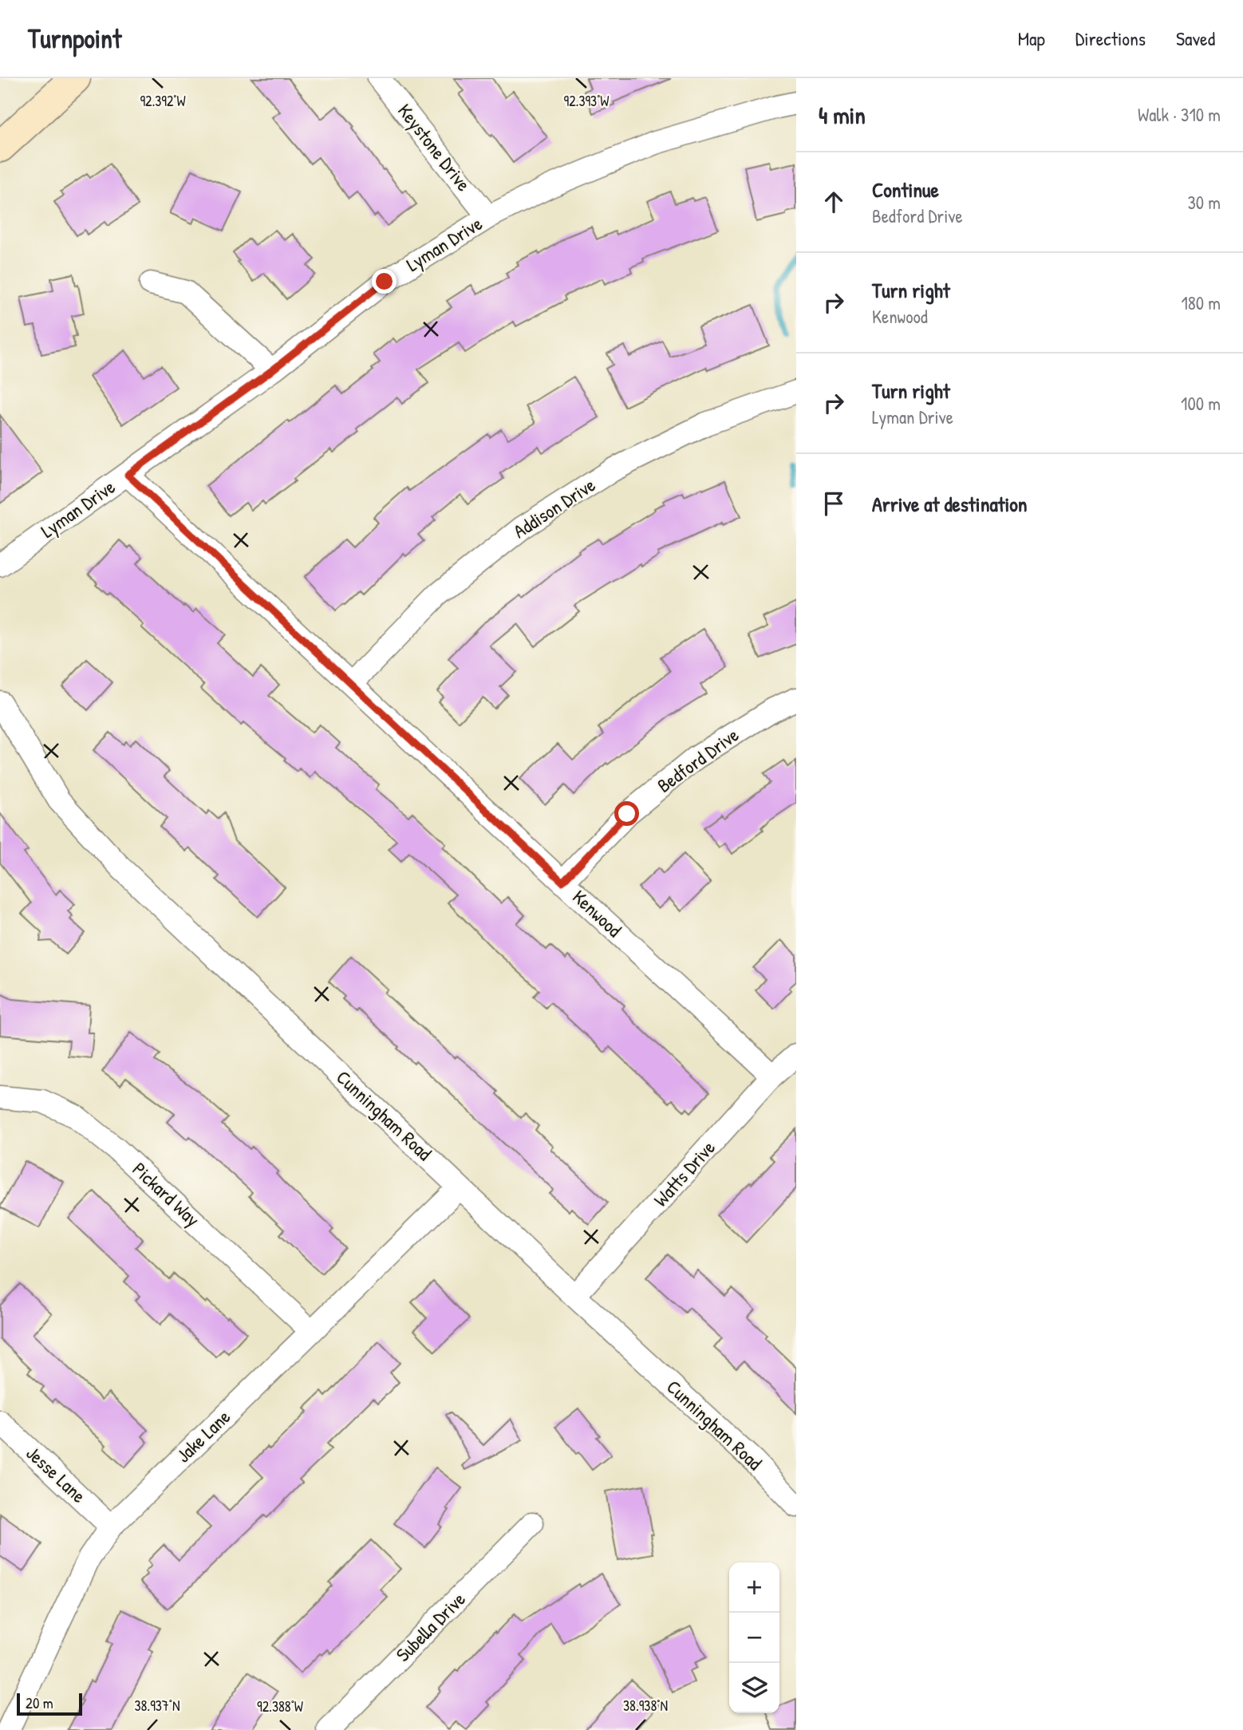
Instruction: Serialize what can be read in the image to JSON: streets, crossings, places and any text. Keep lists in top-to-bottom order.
{
  "streets": {
    "street": [
      "Keystone Drive",
      "Lyman Drive",
      "Addison Drive",
      "Bedford Drive",
      "Kenwood",
      "Cunningham Road",
      "Watts Drive",
      "Pickard Way",
      "Jake Lane",
      "Jesse Lane",
      "Subella Drive"
    ]
  },
  "crossings": [
    ["Keystone Drive", "Lyman Drive"],
    ["Lyman Drive", "Kenwood"],
    ["Addison Drive", "Kenwood"],
    ["Bedford Drive", "Kenwood"],
    ["Kenwood", "Watts Drive"],
    ["Cunningham Road", "Watts Drive"],
    ["Cunningham Road", "Jake Lane"],
    ["Pickard Way", "Jake Lane"],
    ["Jake Lane", "Jesse Lane"]
  ],
  "scale_bar": "20 m",
  "page": {
    "header": "Turnpoint",
    "nav": ["Map", "Directions", "Saved"],
    "heading": ["4 min", "Walk · 310 m"],
    "list": [
      ["Continue", "Bedford Drive", "30 m"],
      ["Turn right", "Kenwood", "180 m"],
      ["Turn right", "Lyman Drive", "100 m"],
      "Arrive at destination"
    ],
    "map_buttons": ["+", "−"],
    "scale": "20 m"
  },
  "coordinates": [
    "92.392°W",
    "92.393°W",
    "38.937°N",
    "38.938°N",
    "92.388°W"
  ]
}
